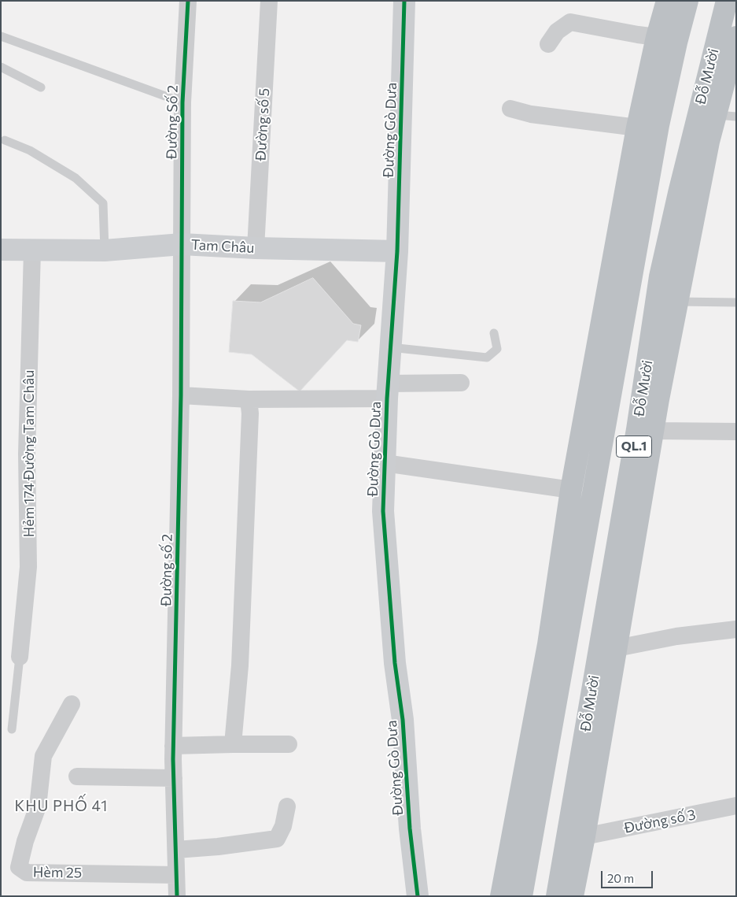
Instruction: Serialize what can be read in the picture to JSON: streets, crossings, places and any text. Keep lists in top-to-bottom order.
{
  "streets": {
    "highway": ["Đỗ Mười", "QL.1"],
    "street": [
      "Đường Số 2",
      "Đường số 5",
      "Đường Gò Dưa",
      "Tam Châu",
      "Hẻm 174 Đường Tam Châu",
      "Đường số 2",
      "Đường số 3",
      "Hèm 25"
    ]
  },
  "crossings": [
    ["Đỗ Mười", "Đường số 3"],
    ["Đường Số 2", "Tam Châu"],
    ["Đường Số 2", "Đường số 2"],
    ["Đường số 5", "Tam Châu"],
    ["Đường Gò Dưa", "Tam Châu"],
    ["Tam Châu", "Hẻm 174 Đường Tam Châu"],
    ["Tam Châu", "Đường số 2"],
    ["Đường số 2", "Hèm 25"]
  ],
  "districts": ["KHU PHỐ 41"],
  "scale_bar": "20 m"
}
